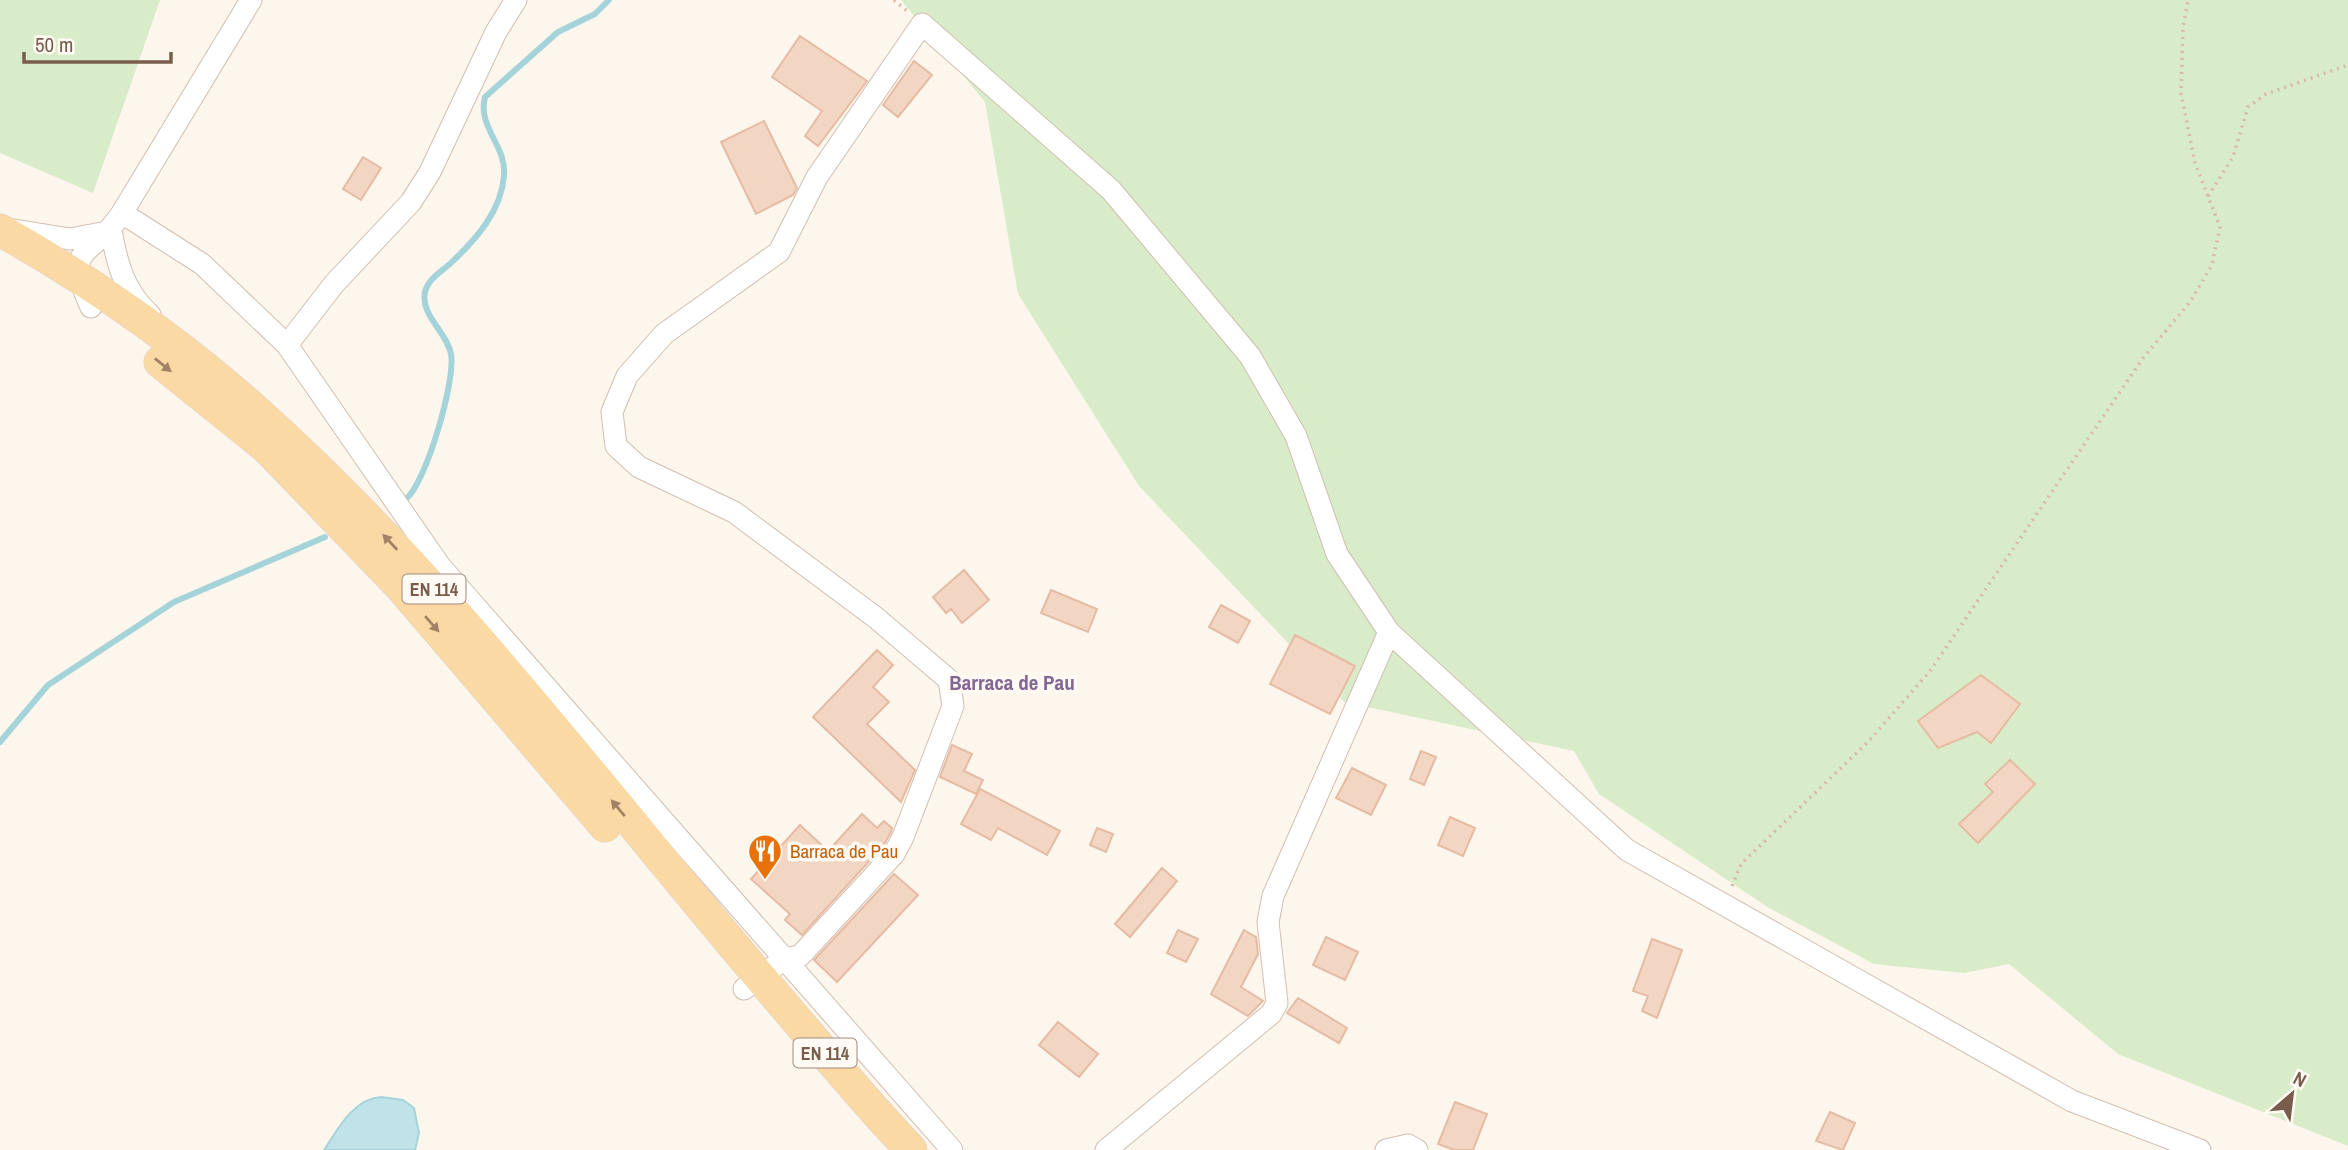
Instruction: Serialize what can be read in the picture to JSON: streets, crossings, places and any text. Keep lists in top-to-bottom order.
{
  "streets": {
    "main road": ["EN 114"]
  },
  "districts": ["Barraca de Pau"],
  "places": {
    "restaurant": ["Barraca de Pau"]
  },
  "scale_bar": "50 m",
  "north": "top right"
}
